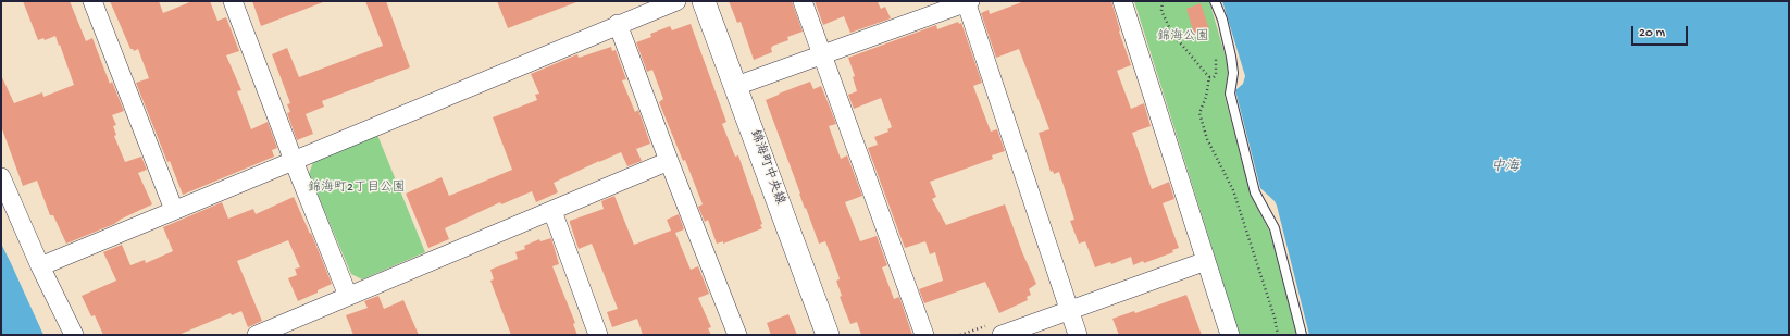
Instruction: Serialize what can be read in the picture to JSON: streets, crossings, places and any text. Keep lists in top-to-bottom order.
{
  "streets": {
    "street": ["錦海町中央線"]
  },
  "water": ["中海"],
  "parks": ["錦海公園", "錦海町2丁目公園"],
  "scale_bar": "20 m"
}
